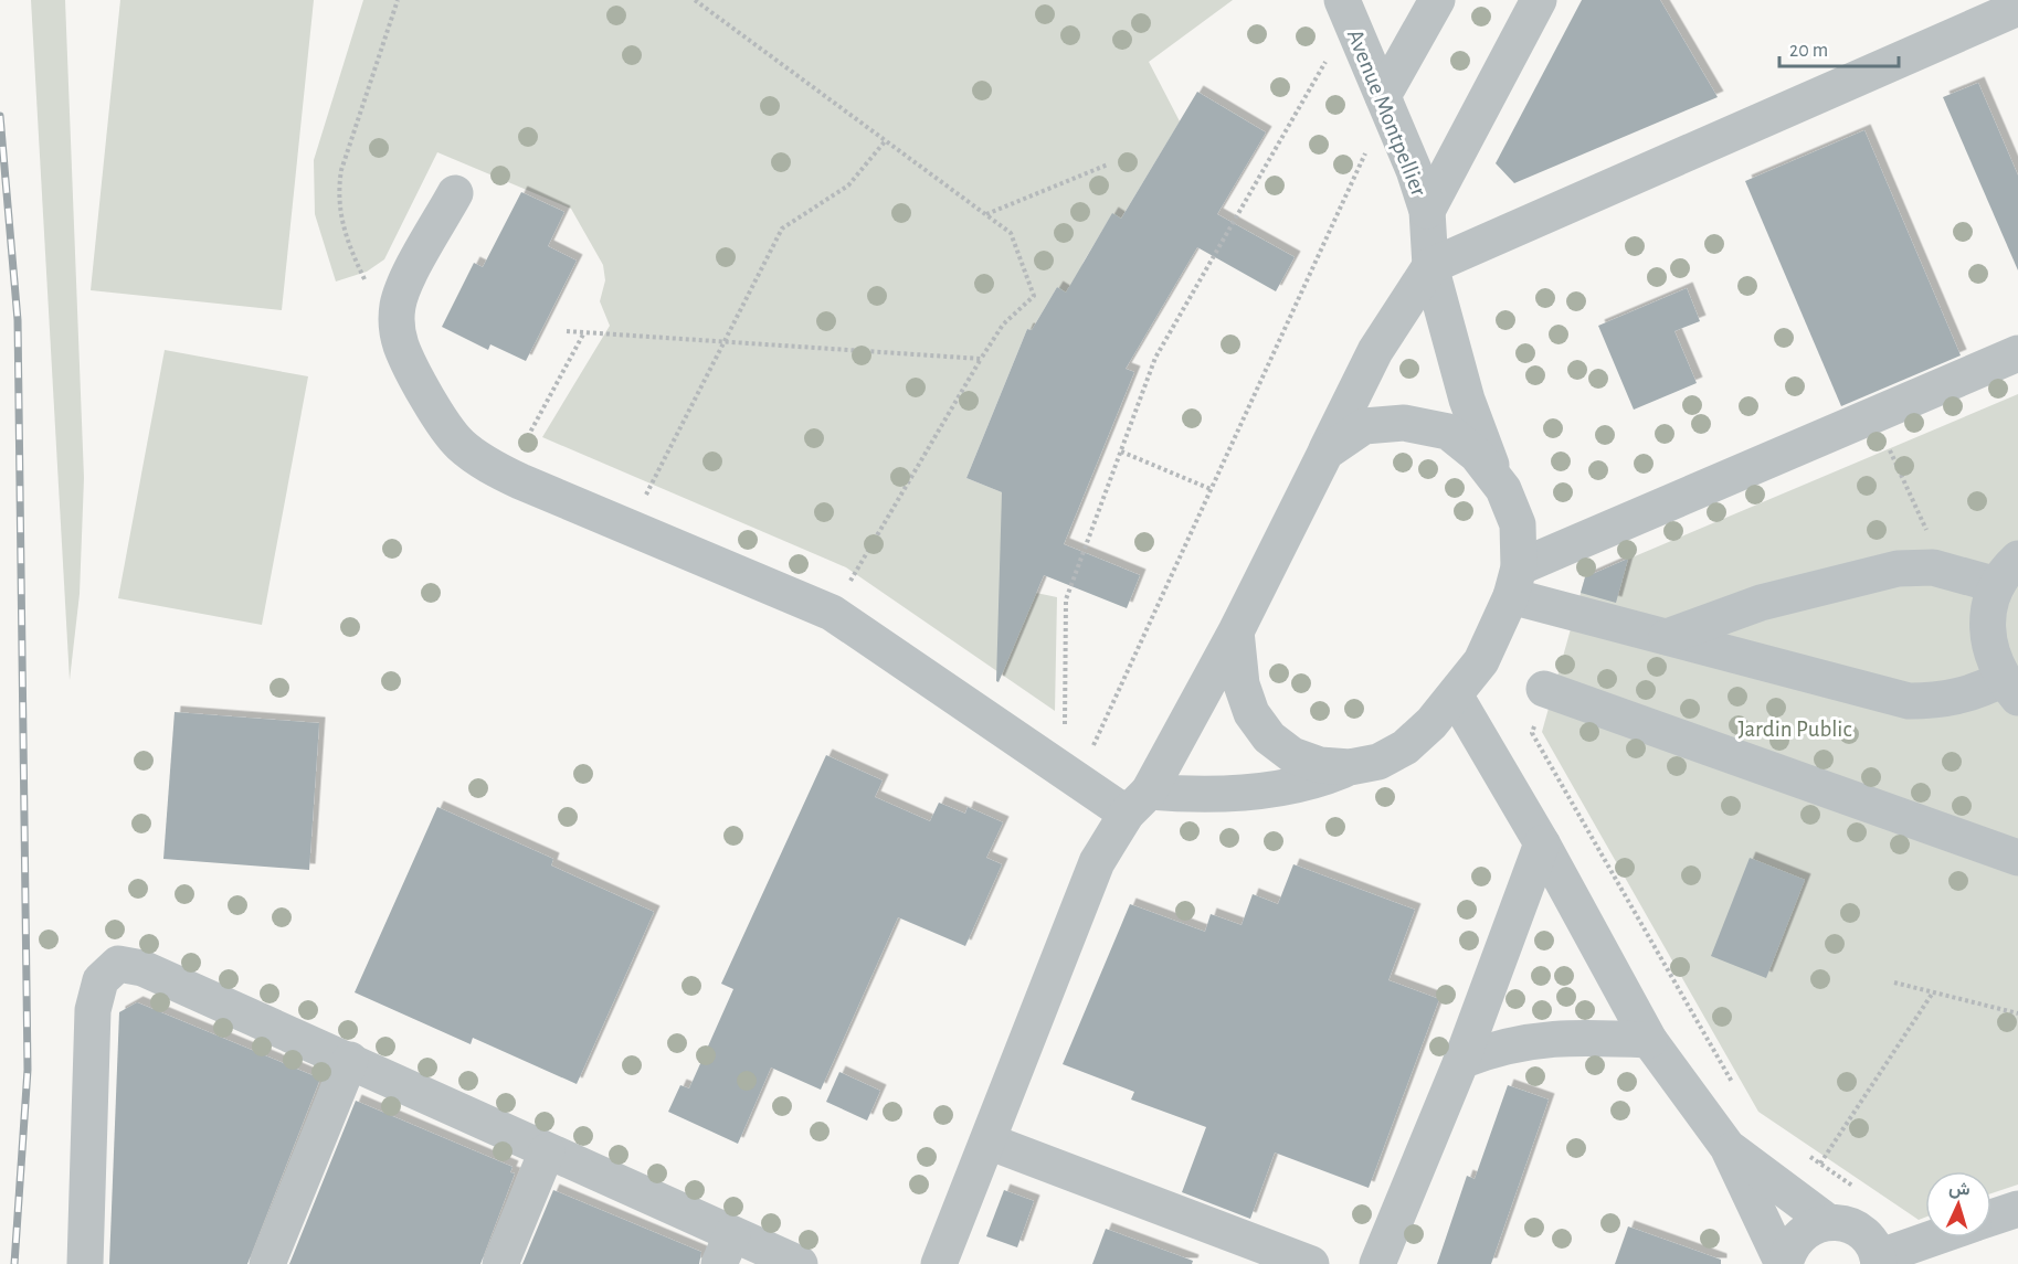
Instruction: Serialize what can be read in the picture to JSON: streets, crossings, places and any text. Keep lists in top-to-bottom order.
{
  "streets": {
    "street": ["Avenue Montpellier"]
  },
  "parks": ["Jardin Public"],
  "scale_bar": "20 m",
  "north": "top"
}
